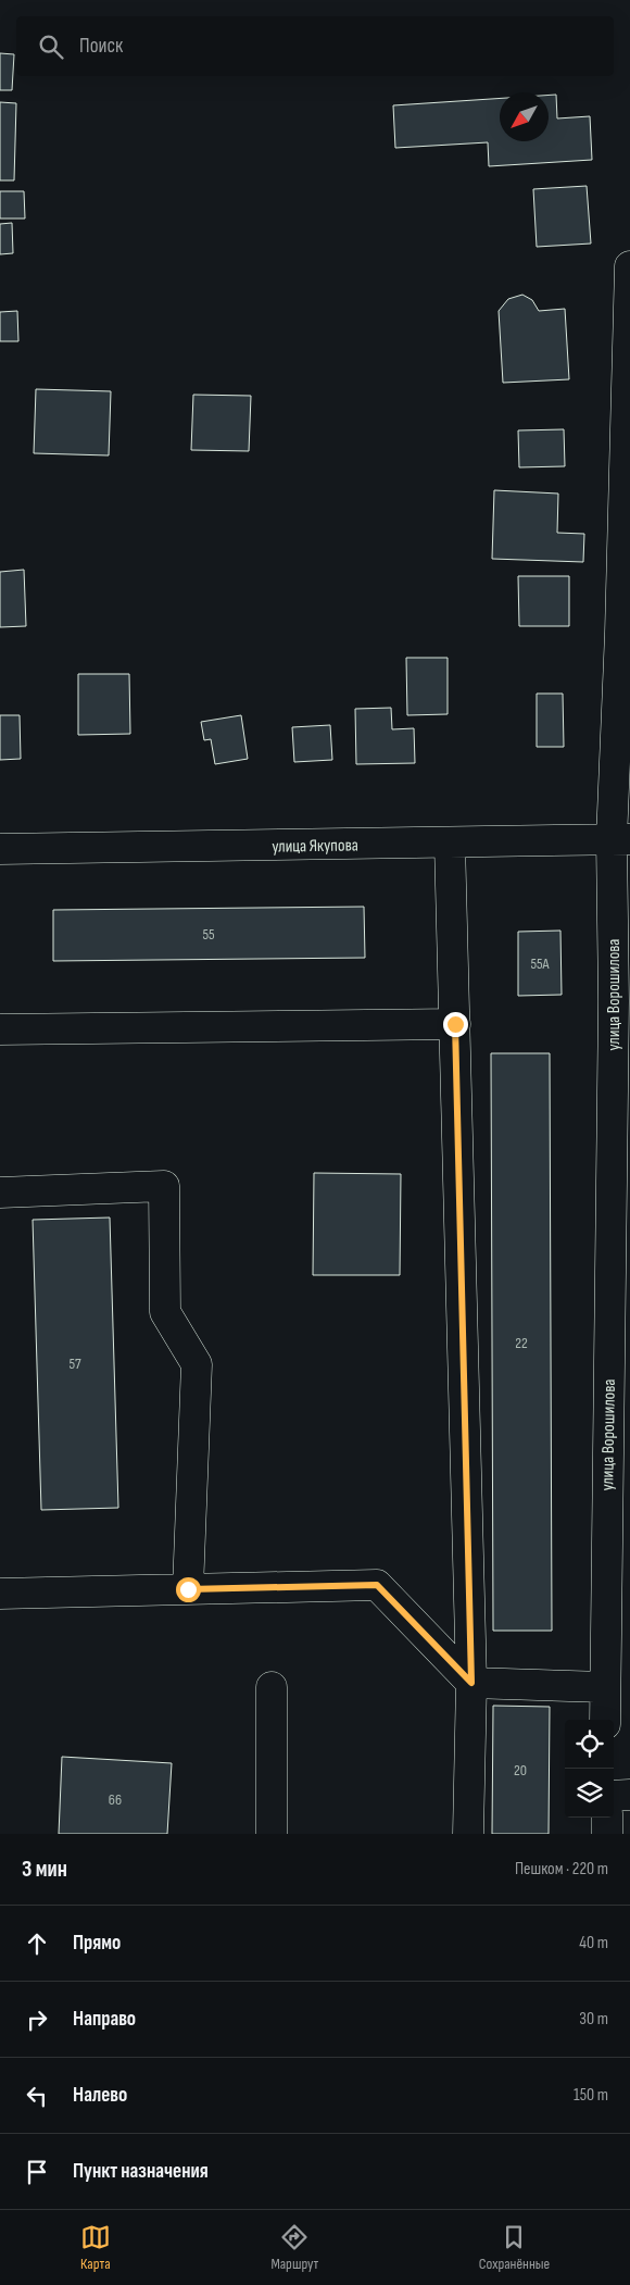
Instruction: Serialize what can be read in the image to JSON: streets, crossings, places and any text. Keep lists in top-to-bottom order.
{
  "streets": {
    "street": ["улица Якупова", "улица Ворошилова"]
  },
  "crossings": [
    ["улица Якупова", "улица Ворошилова"]
  ],
  "house_numbers": [
    "55",
    "55А",
    "22",
    "57",
    "20",
    "66"
  ],
  "north": "bottom left",
  "page": {
    "search": "Поиск",
    "heading": ["3 мин", "Пешком · 220 m"],
    "list": [
      ["Прямо", "40 m"],
      ["Направо", "30 m"],
      ["Налево", "150 m"],
      "Пункт назначения"
    ],
    "nav": ["Карта", "Маршрут", "Сохранённые"]
  }
}
